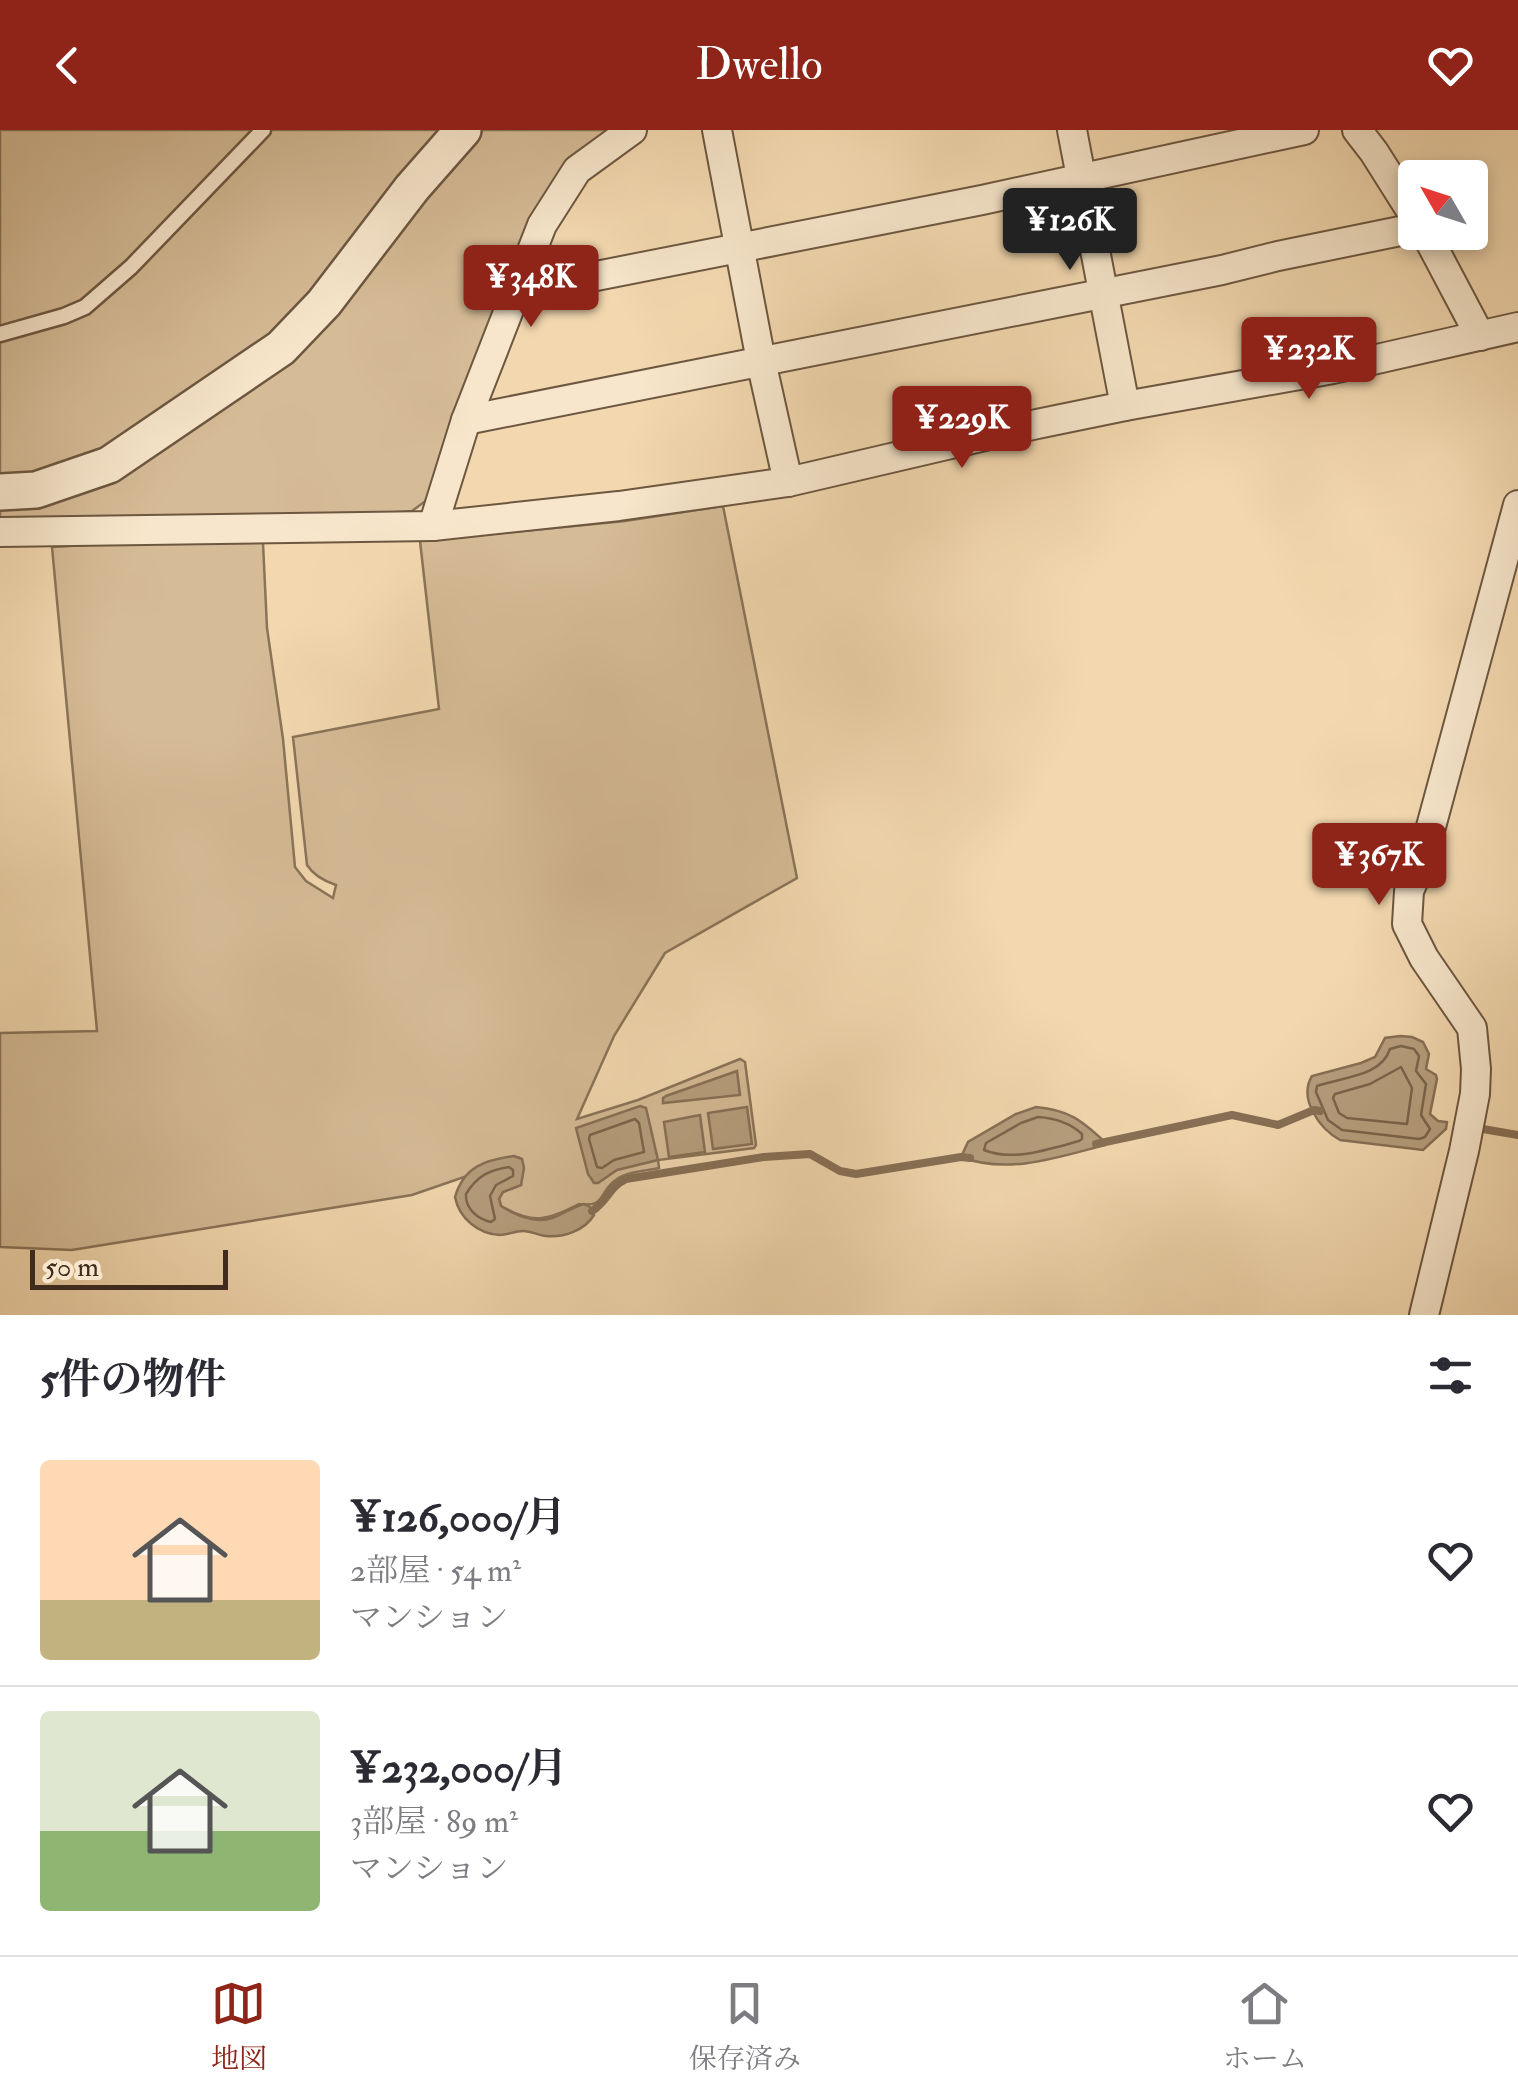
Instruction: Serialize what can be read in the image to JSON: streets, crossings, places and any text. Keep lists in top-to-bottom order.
{
  "scale_bar": "50 m",
  "north": "top left",
  "page": {
    "header": "Dwello",
    "price": [
      "¥126K",
      "¥348K",
      "¥232K",
      "¥229K",
      "¥367K"
    ],
    "scale": "50 m",
    "heading": "5件の物件",
    "list": [
      {
        "name": "¥126,000/月",
        "note": "2部屋 · 54 m² · マンション"
      },
      {
        "name": "¥232,000/月",
        "note": "3部屋 · 89 m² · マンション"
      }
    ],
    "tabs": ["地図", "保存済み", "ホーム"]
  }
}
